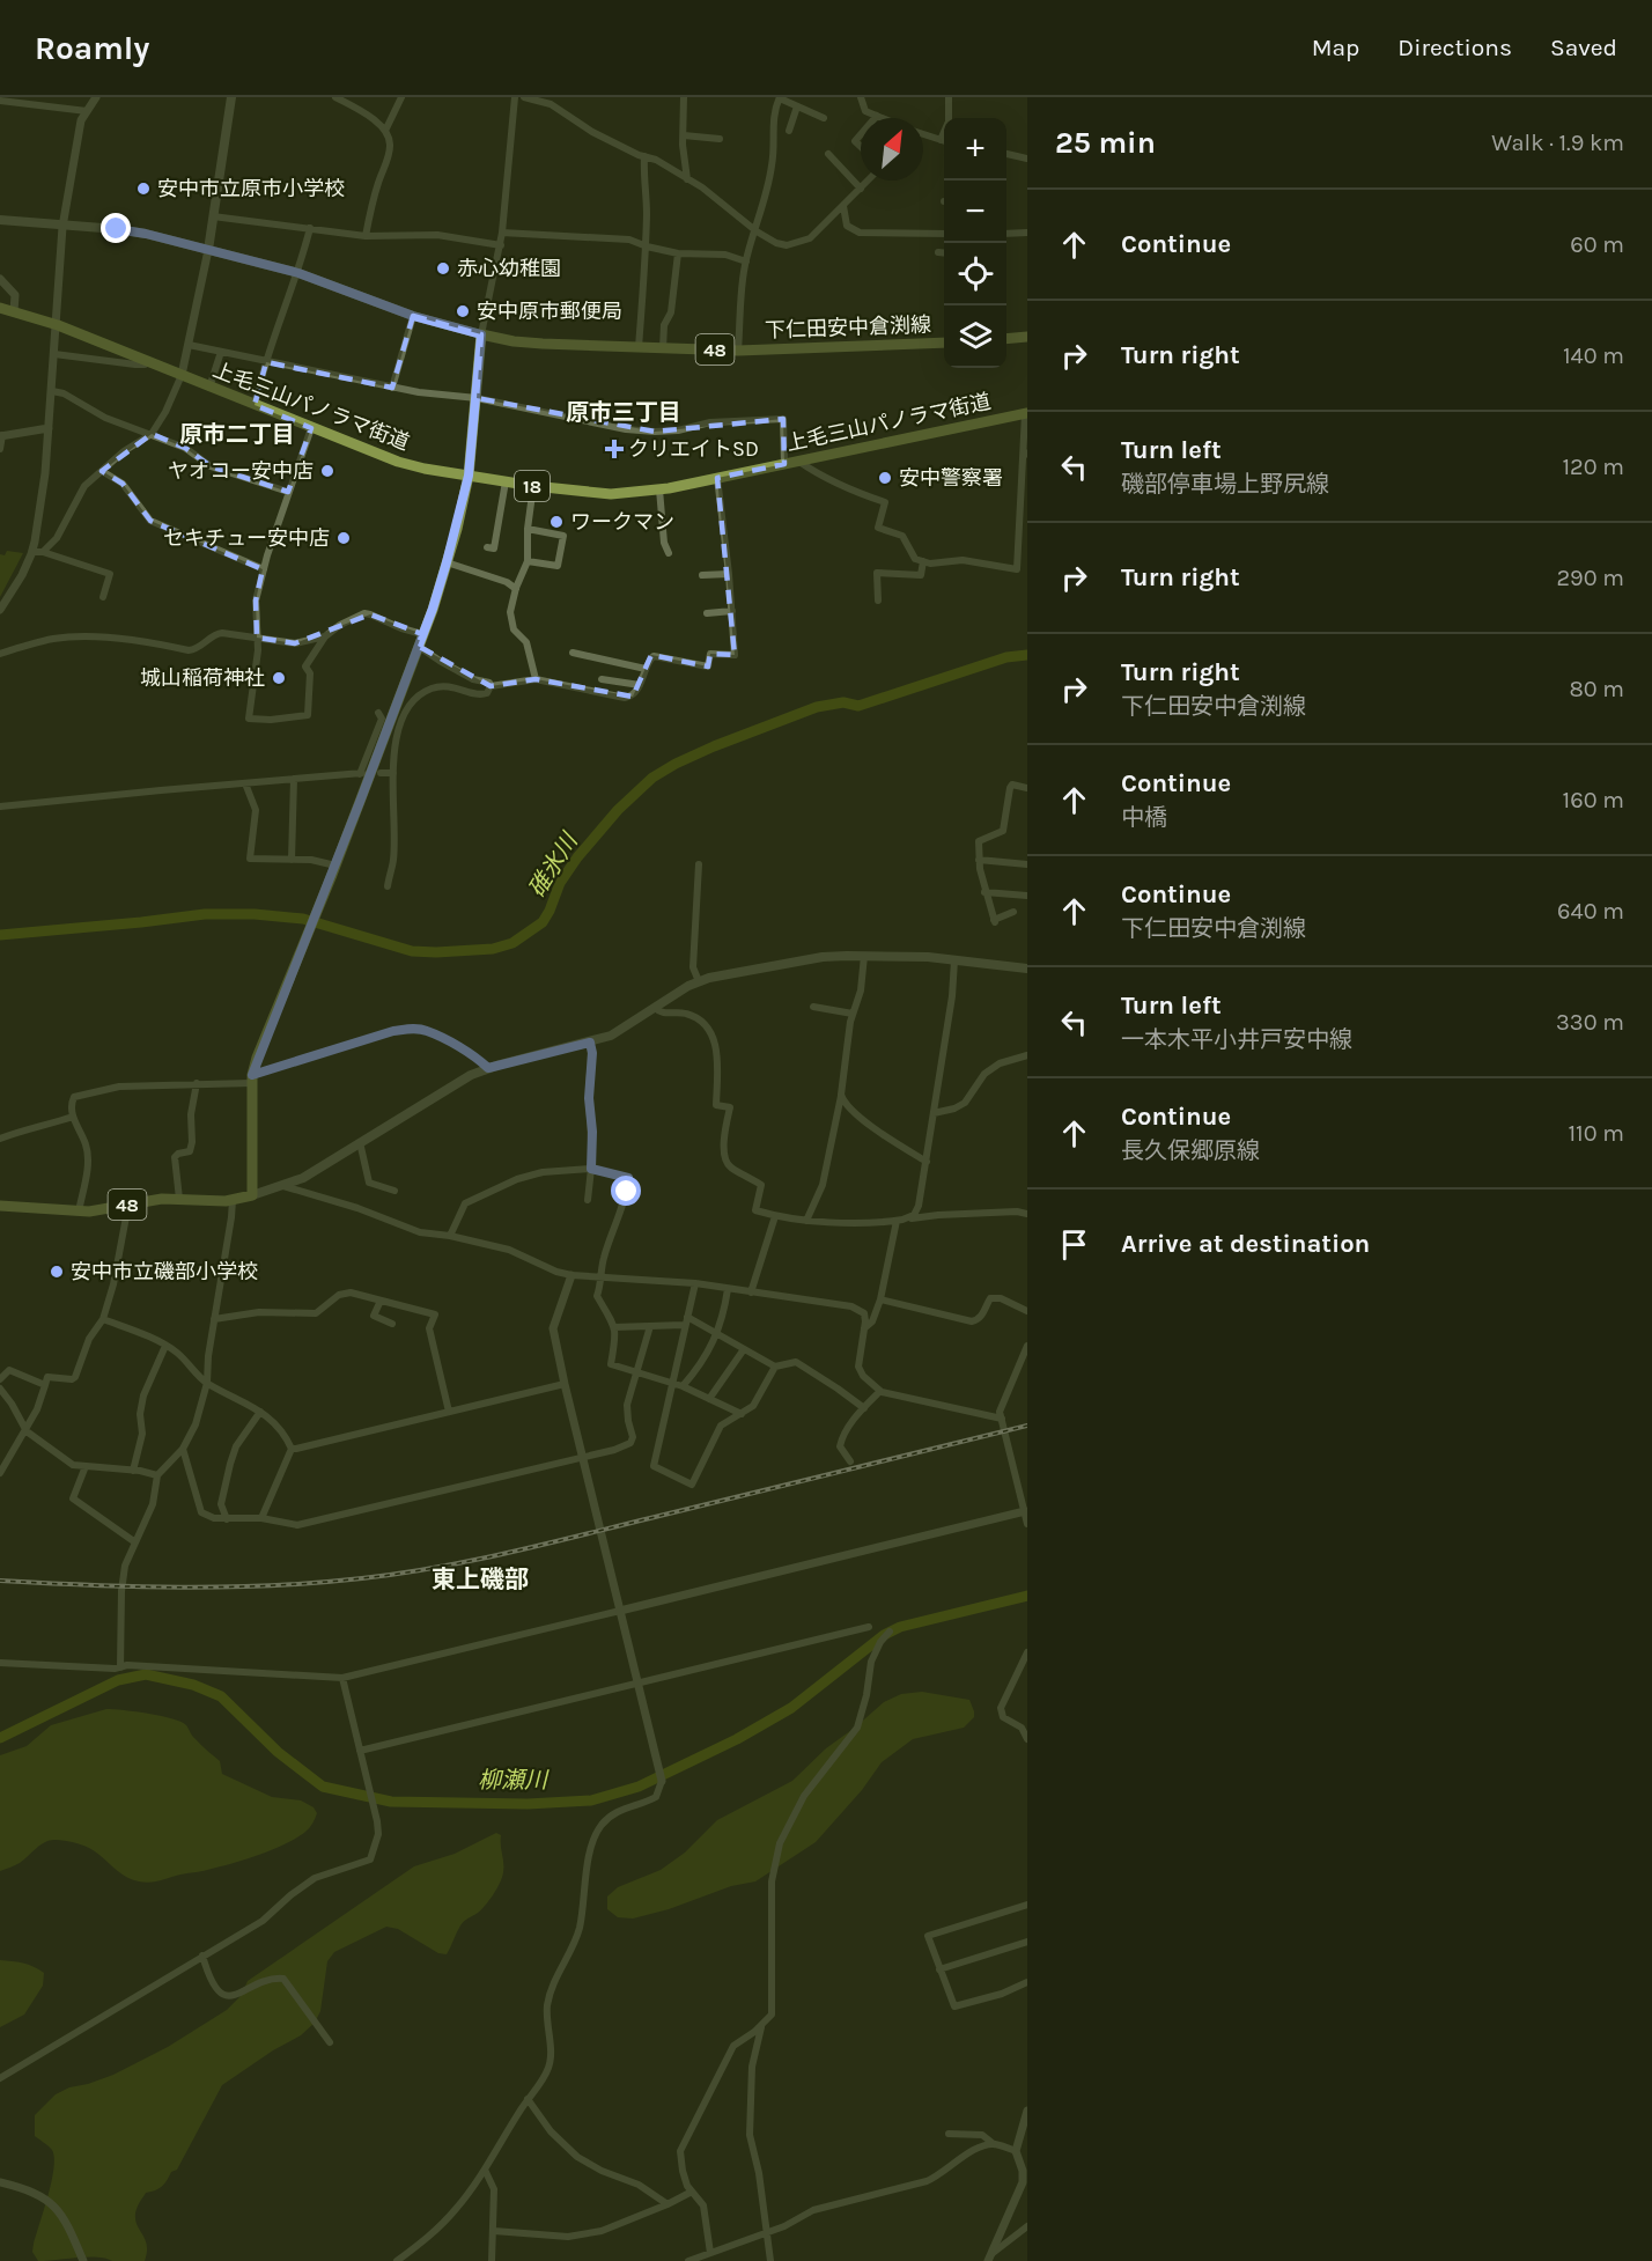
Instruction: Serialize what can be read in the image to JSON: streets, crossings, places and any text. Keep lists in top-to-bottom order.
{
  "streets": {
    "highway": ["上毛三山パノラマ街道", "18"],
    "main road": ["下仁田安中倉渕線", "48"]
  },
  "districts": ["原市三丁目", "原市二丁目", "東上磯部"],
  "water": ["碓氷川", "柳瀬川"],
  "places": {
    "other": [
      "安中市立原市小学校",
      "赤心幼稚園",
      "安中原市郵便局",
      "ヤオコー安中店",
      "安中警察署",
      "ワークマン",
      "セキチュー安中店",
      "城山稲荷神社",
      "安中市立磯部小学校"
    ],
    "health": ["クリエイトSD"]
  },
  "north": "top right",
  "page": {
    "header": "Roamly",
    "nav": ["Map", "Directions", "Saved"],
    "heading": ["25 min", "Walk · 1.9 km"],
    "map_buttons": ["+", "−"],
    "list": [
      ["Continue", "60 m"],
      ["Turn right", "140 m"],
      ["Turn left", "磯部停車場上野尻線", "120 m"],
      ["Turn right", "290 m"],
      ["Turn right", "下仁田安中倉渕線", "80 m"],
      ["Continue", "中橋", "160 m"],
      ["Continue", "下仁田安中倉渕線", "640 m"],
      ["Turn left", "一本木平小井戸安中線", "330 m"],
      ["Continue", "長久保郷原線", "110 m"],
      "Arrive at destination"
    ]
  }
}
